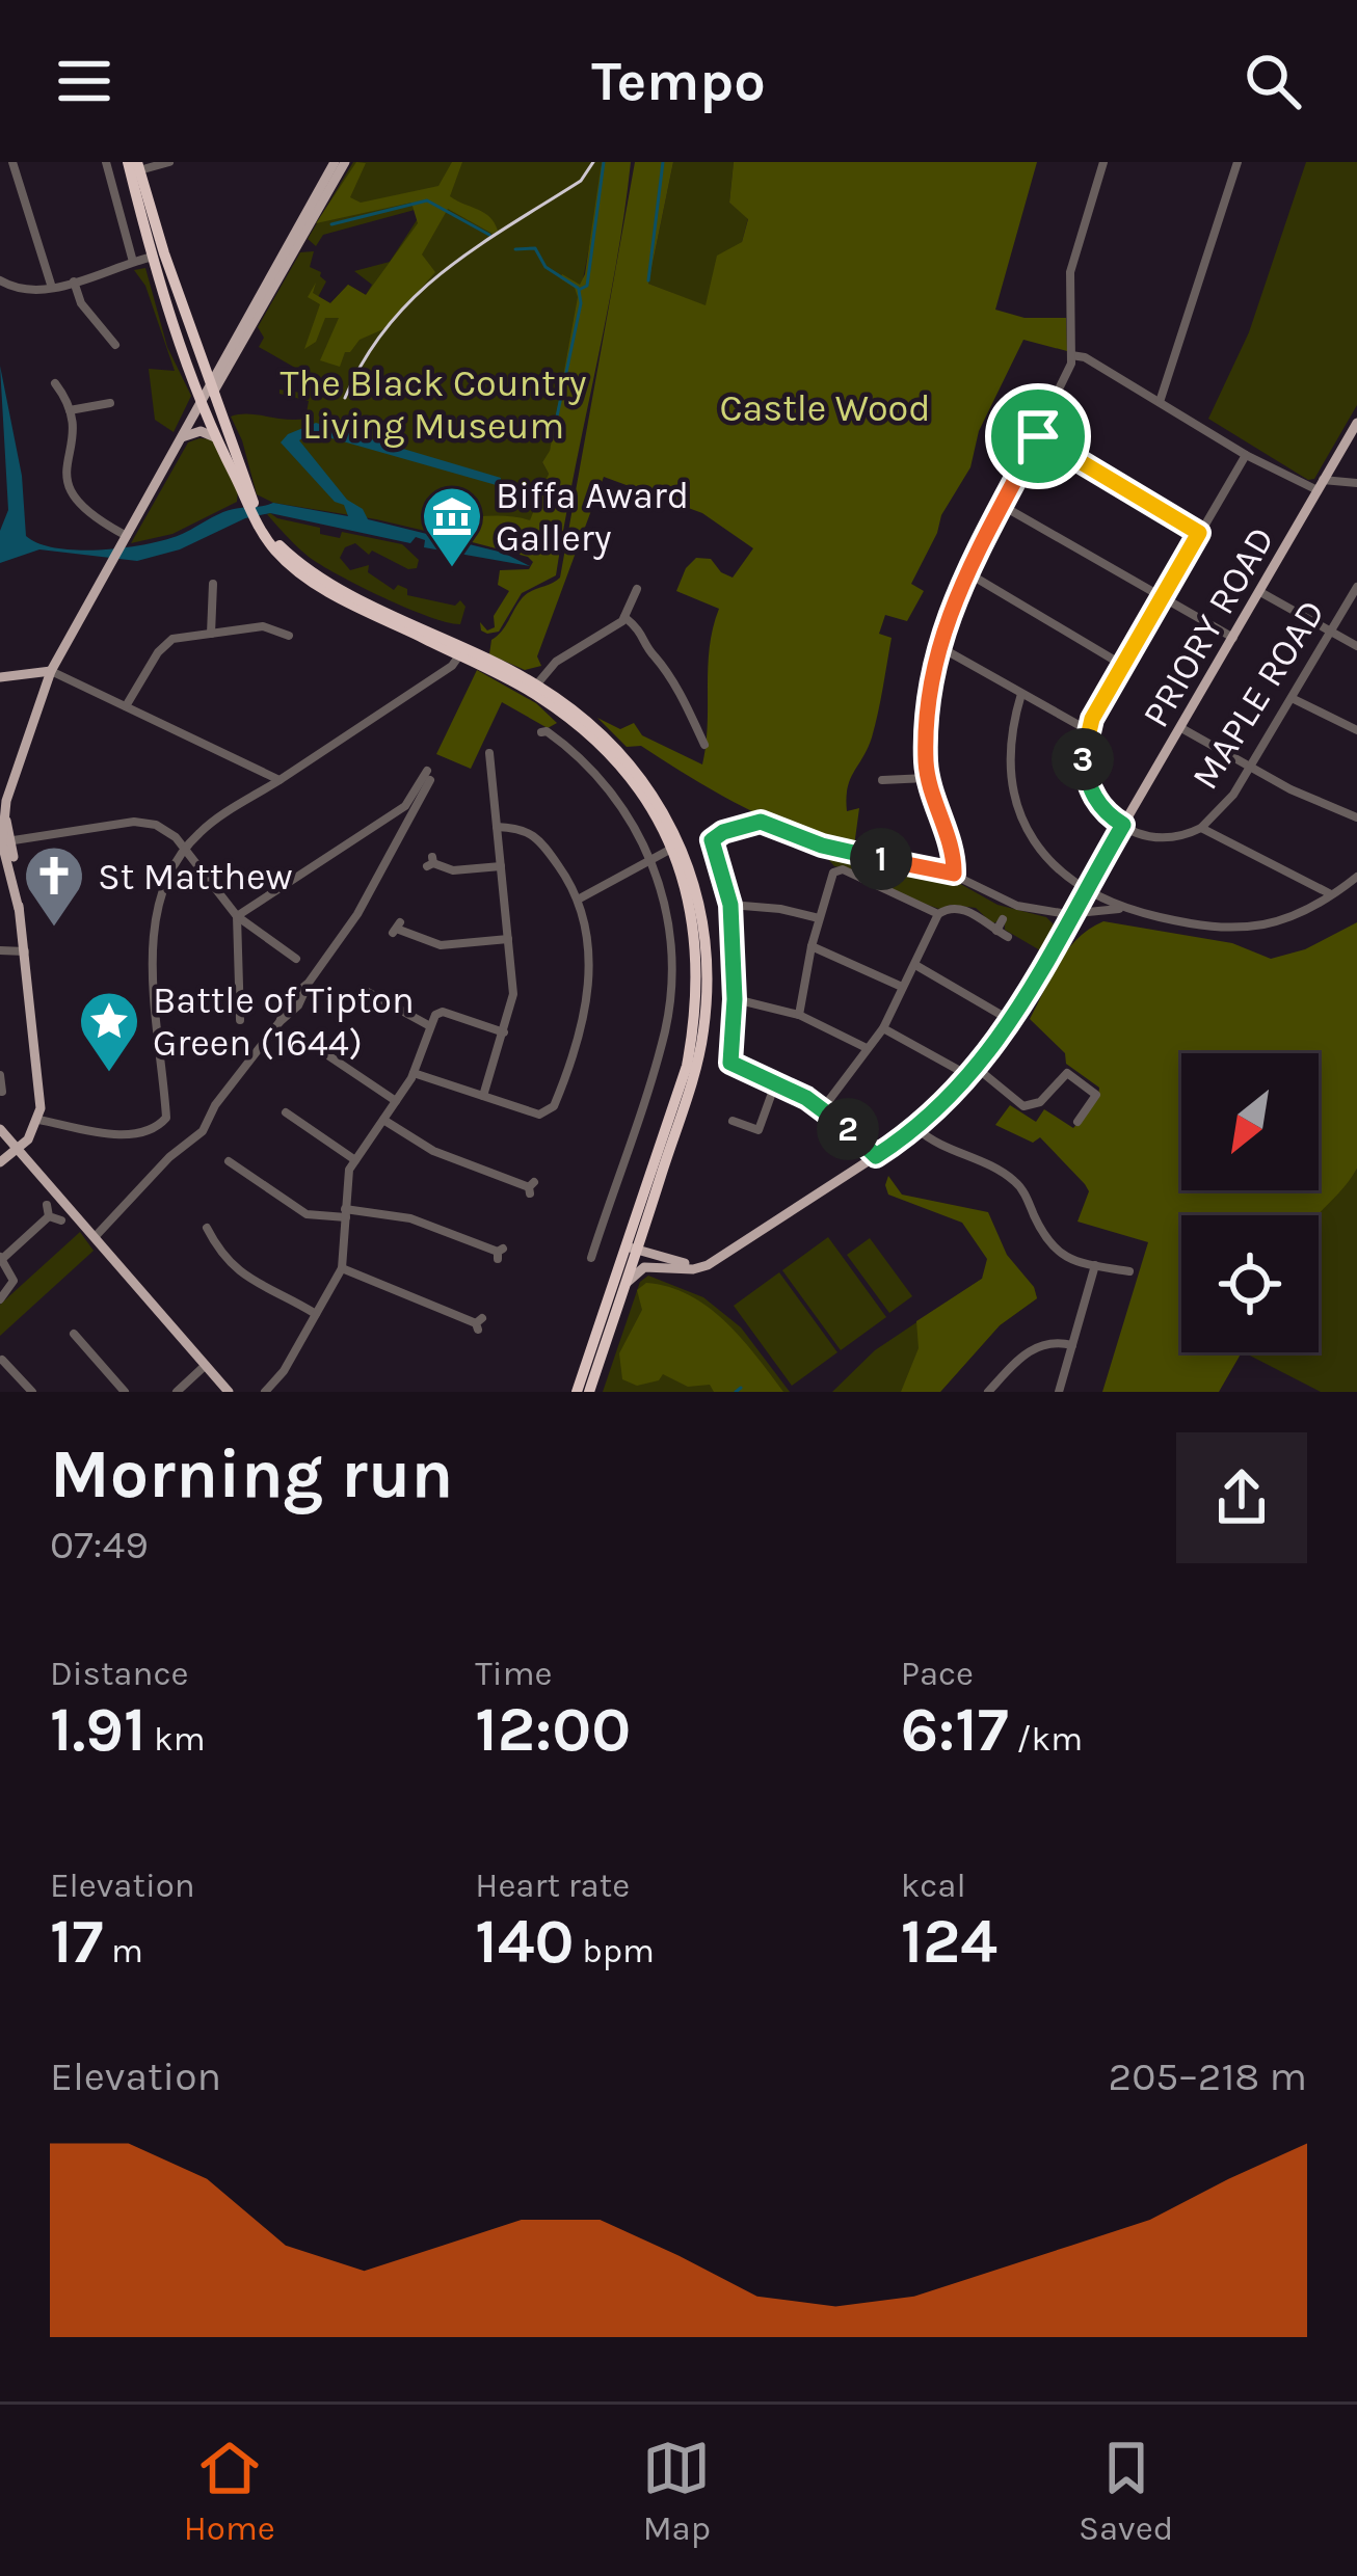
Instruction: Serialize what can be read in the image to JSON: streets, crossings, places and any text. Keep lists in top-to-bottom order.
{
  "streets": {
    "main road": ["PRIORY ROAD"],
    "street": ["MAPLE ROAD"]
  },
  "parks": ["The Black Country Living Museum", "Castle Wood"],
  "places": {
    "museum": ["Biffa Award Gallery"],
    "church": ["St Matthew"],
    "place": ["Battle of Tipton Green (1644)"]
  },
  "north": "bottom left",
  "page": {
    "header": "Tempo",
    "pins": ["3", "1", "2"],
    "heading": ["Morning run", "07:49"],
    "stats": [
      ["Distance", "1.91 km"],
      ["Time", "12:00"],
      ["Pace", "6:17 /km"],
      ["Elevation", "17 m"],
      ["Heart rate", "140 bpm"],
      ["kcal", "124"]
    ],
    "chart": ["Elevation", "205–218 m"],
    "tabs": ["Home", "Map", "Saved"]
  }
}
